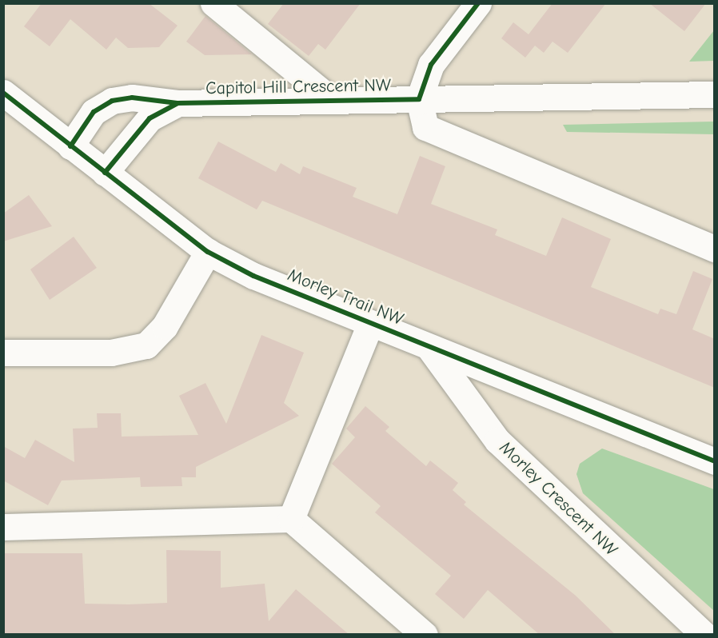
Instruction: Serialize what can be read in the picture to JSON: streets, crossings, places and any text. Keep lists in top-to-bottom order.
{
  "streets": {
    "street": ["Capitol Hill Crescent NW", "Morley Trail NW", "Morley Crescent NW"]
  },
  "crossings": [
    ["Capitol Hill Crescent NW", "Morley Trail NW"],
    ["Morley Trail NW", "Morley Crescent NW"]
  ]
}
